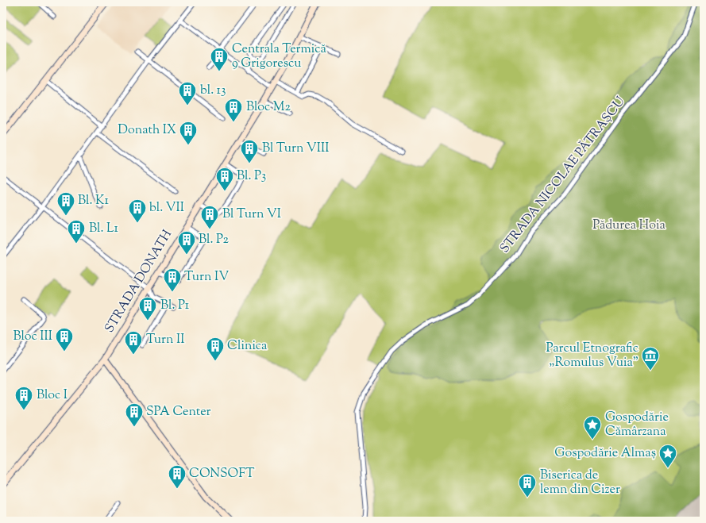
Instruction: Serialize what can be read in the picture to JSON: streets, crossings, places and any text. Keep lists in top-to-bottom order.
{
  "streets": {
    "main road": ["STRADA DONATH"],
    "street": ["STRADA NICOLAE PĂTRAȘCU"]
  },
  "parks": ["Pădurea Hoia"],
  "places": {
    "building": [
      "Centrala Termică 9 Grigorescu",
      "bl. 13",
      "Bloc M2",
      "Donath IX",
      "Bl Turn VIII",
      "Bl. P3",
      "Bl. K1",
      "bl. VII",
      "Bl Turn VI",
      "Bl. L1",
      "Bl. P2",
      "Turn IV",
      "Bl. P1",
      "Bloc III",
      "Turn II",
      "Clinica",
      "Bloc I",
      "SPA Center",
      "CONSOFT",
      "Biserica de lemn din Cizer"
    ],
    "museum": ["Parcul Etnografic „Romulus Vuia”"],
    "place": ["Gospodărie Cămârzana", "Gospodărie Almaș"]
  }
}
